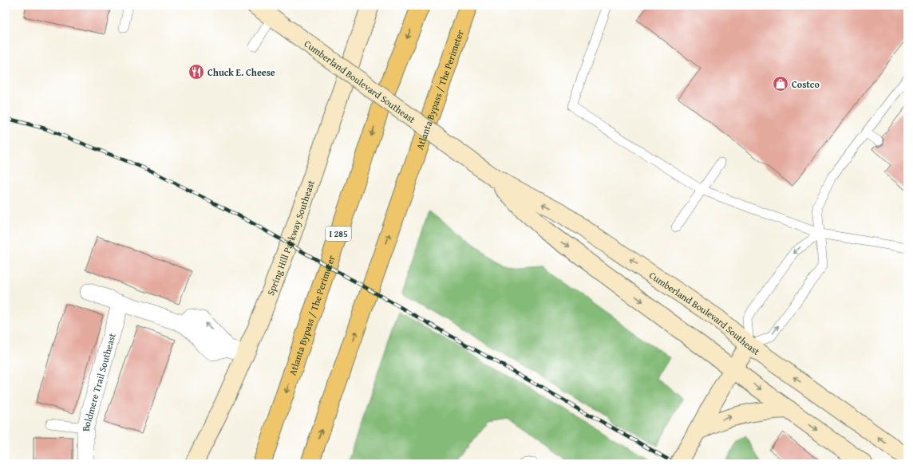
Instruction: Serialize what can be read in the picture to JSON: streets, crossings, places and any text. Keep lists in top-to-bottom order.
{
  "streets": {
    "highway": ["Atlanta Bypass / The Perimeter", "I 285"],
    "main road": ["Cumberland Boulevard Southeast", "Spring Hill Parkway Southeast"],
    "street": ["Boldmere Trail Southeast"]
  },
  "places": {
    "restaurant": ["Chuck E. Cheese"],
    "shop": ["Costco"]
  }
}
